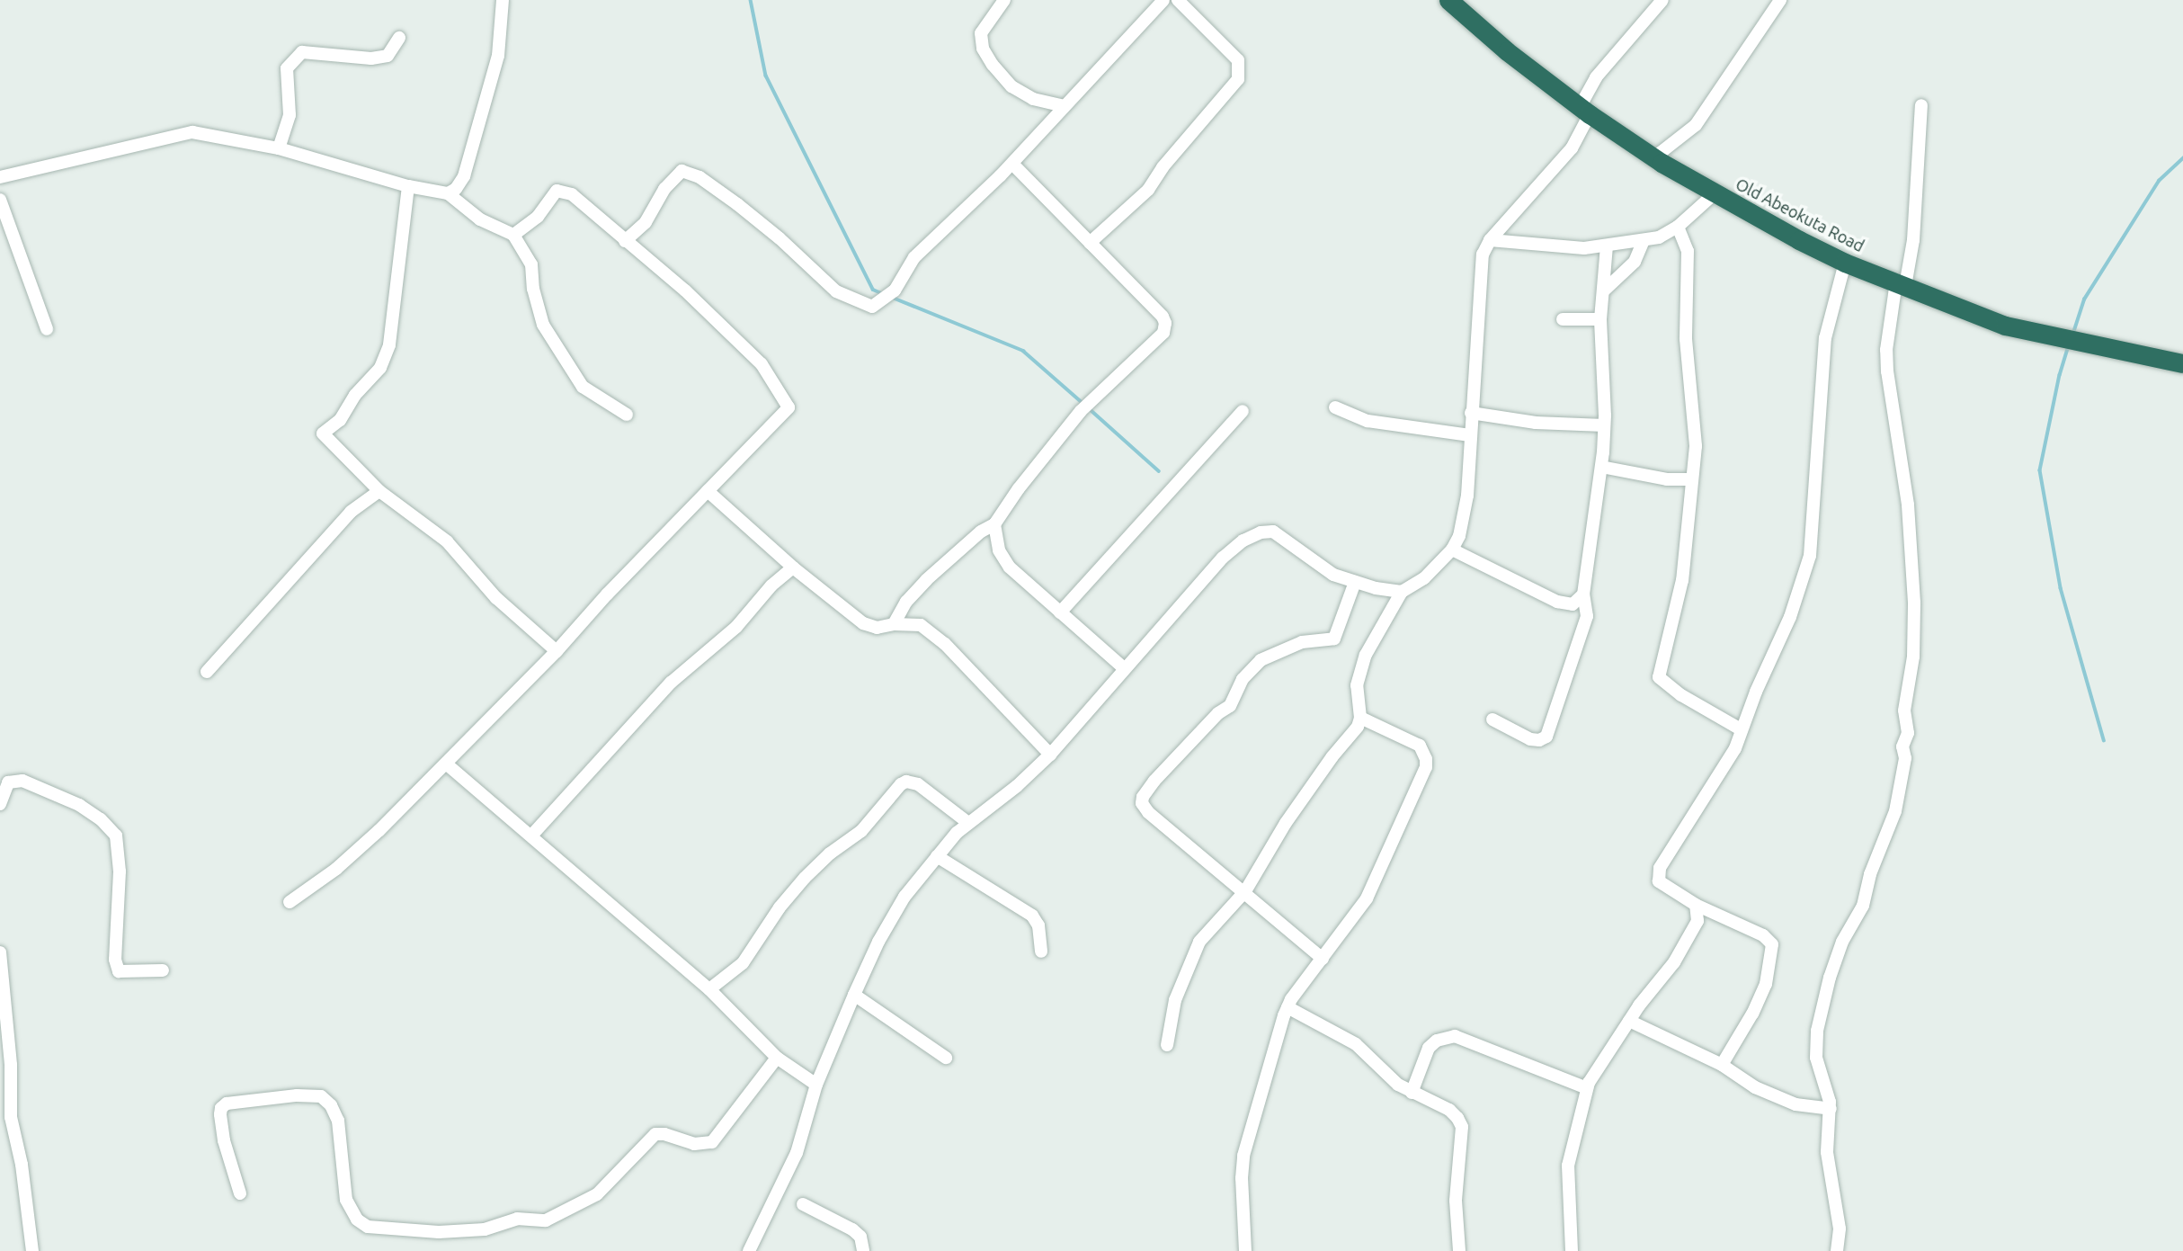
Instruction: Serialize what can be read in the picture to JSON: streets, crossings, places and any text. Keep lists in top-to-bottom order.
{
  "streets": {
    "highway": ["Old Abeokuta Road"]
  }
}
